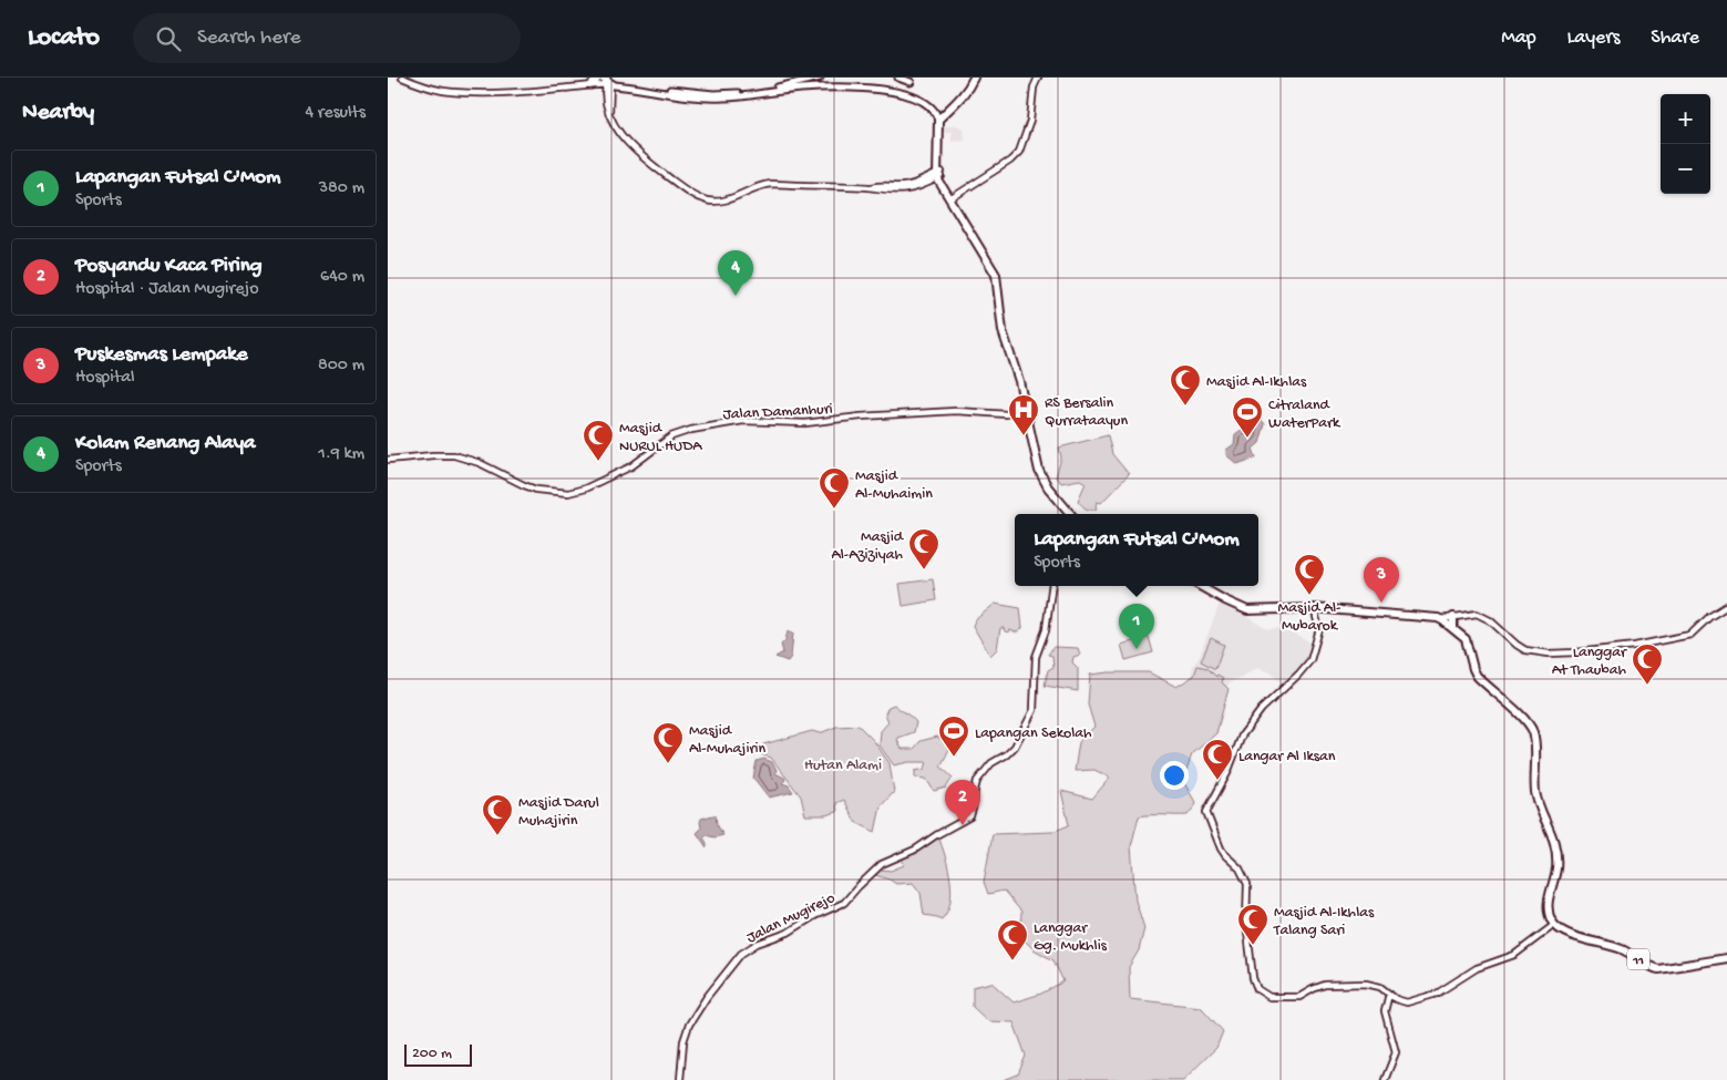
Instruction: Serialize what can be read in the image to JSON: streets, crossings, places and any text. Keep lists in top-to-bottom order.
{
  "streets": {
    "highway": ["11"],
    "street": ["Jalan Damanhuri", "Jalan Mugirejo"]
  },
  "parks": ["Hutan Alami"],
  "places": {
    "mosque": [
      "Masjid Al-Ikhlas",
      "Masjid NURUL HUDA",
      "Masjid Al-Muhaimin",
      "Masjid Al-Aziziyah",
      "Masjid Al- Mubarok",
      "Langgar At Thaubah",
      "Masjid Al-Muhajirin",
      "Langar Al Iksan",
      "Masjid Darul Muhajirin",
      "Masjid Al-Ikhlas Talang Sari",
      "Langgar Gg. Mukhlis"
    ],
    "hospital": ["RS Bersalin Qurrataayun"],
    "sports": ["Citraland WaterPark", "Lapangan Sekolah"]
  },
  "scale_bar": "200 m",
  "page": {
    "header": "Locato",
    "search": "Search here",
    "nav": ["Map", "Layers", "Share"],
    "heading": ["Nearby", "4 results"],
    "map_buttons": ["+", "−"],
    "list": [
      {
        "mark": "1",
        "name": "Lapangan Futsal C'Mom",
        "note": "Sports",
        "value": "380 m"
      },
      {
        "mark": "2",
        "name": "Posyandu Kaca Piring",
        "note": "Hospital · Jalan Mugirejo",
        "value": "640 m"
      },
      {
        "mark": "3",
        "name": "Puskesmas Lempake",
        "note": "Hospital",
        "value": "800 m"
      },
      {
        "mark": "4",
        "name": "Kolam Renang Alaya",
        "note": "Sports",
        "value": "1.9 km"
      }
    ],
    "pins": [
      "4",
      "3",
      "1",
      "2"
    ],
    "popup": ["Lapangan Futsal C'Mom", "Sports"],
    "scale": "200 m"
  }
}
